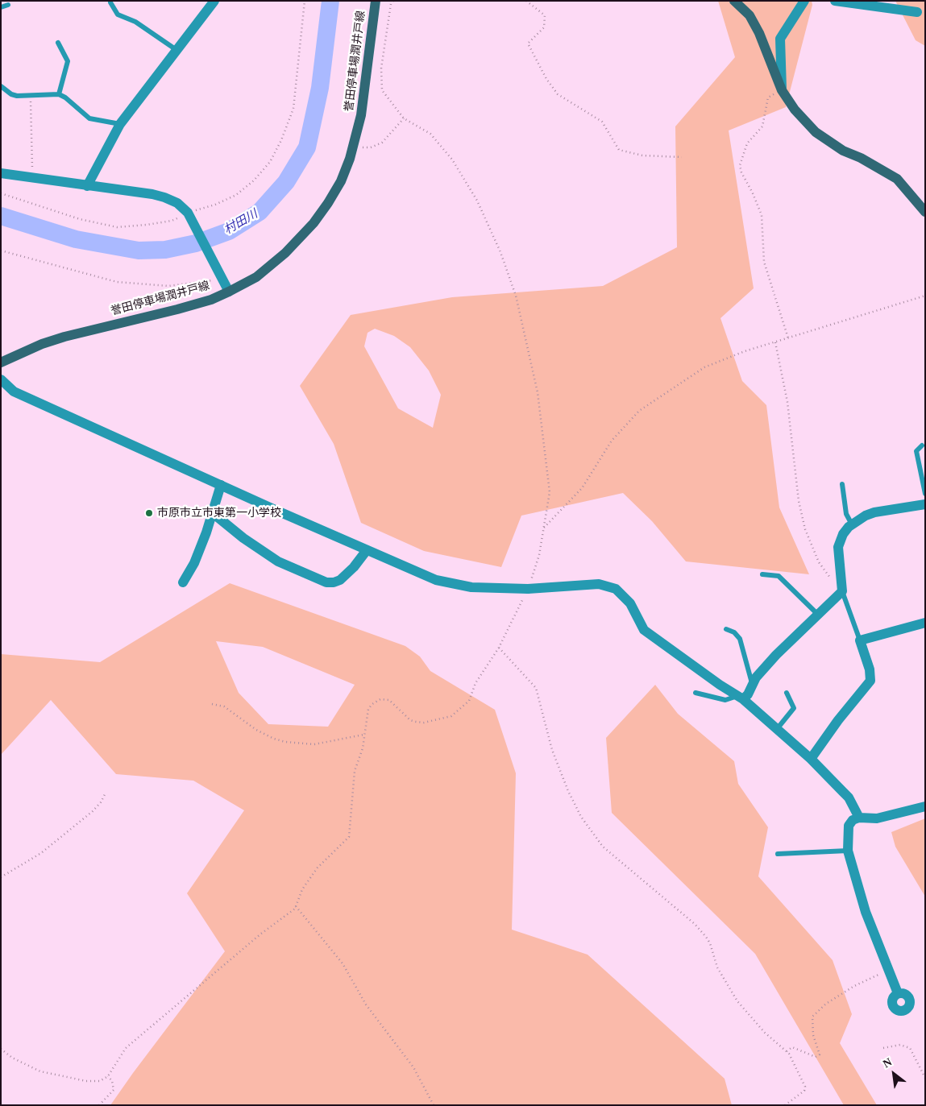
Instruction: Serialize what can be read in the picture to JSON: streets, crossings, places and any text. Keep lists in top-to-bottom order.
{
  "streets": {
    "main road": ["誉田停車場潤井戸線"]
  },
  "water": ["村田川"],
  "places": ["市原市立市東第一小学校"],
  "north": "top left"
}
